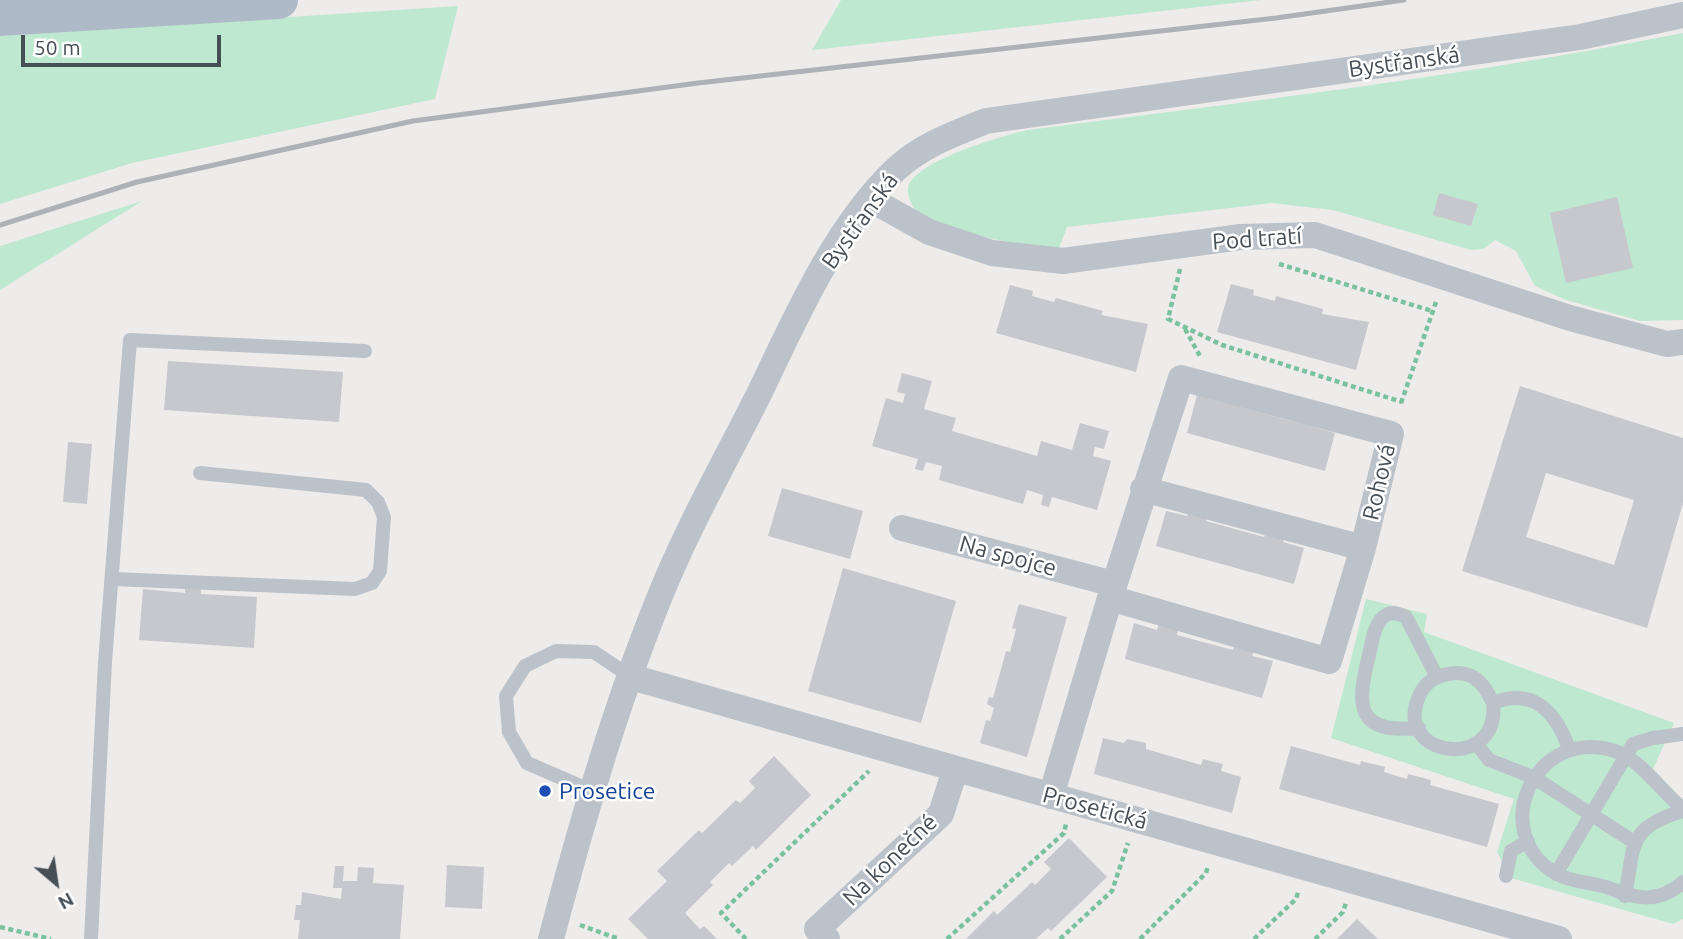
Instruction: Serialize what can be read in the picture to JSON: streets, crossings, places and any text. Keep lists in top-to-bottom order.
{
  "streets": {
    "street": [
      "Bystřanská",
      "Pod tratí",
      "Rohová",
      "Na spojce",
      "Prosetická",
      "Na konečné"
    ]
  },
  "crossings": [
    ["Bystřanská", "Pod tratí"],
    ["Bystřanská", "Prosetická"],
    ["Rohová", "Na spojce"],
    ["Rohová", "Prosetická"],
    ["Prosetická", "Na konečné"]
  ],
  "places": ["Prosetice"],
  "scale_bar": "50 m",
  "north": "bottom right"
}
